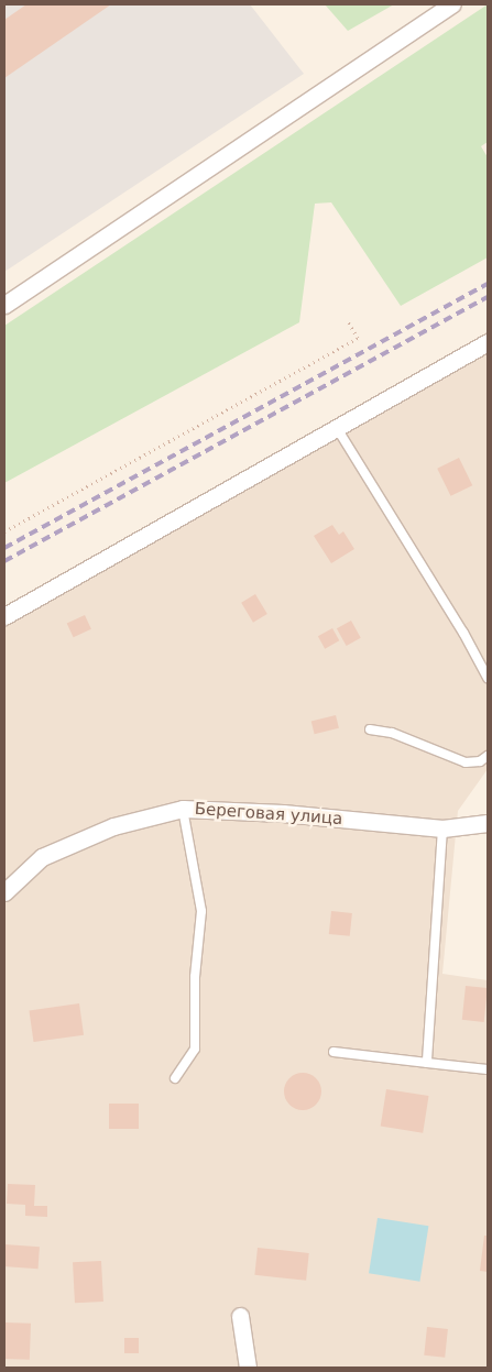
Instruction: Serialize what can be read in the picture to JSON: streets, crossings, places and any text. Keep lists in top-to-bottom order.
{
  "streets": {
    "street": ["Береговая улица"]
  }
}
